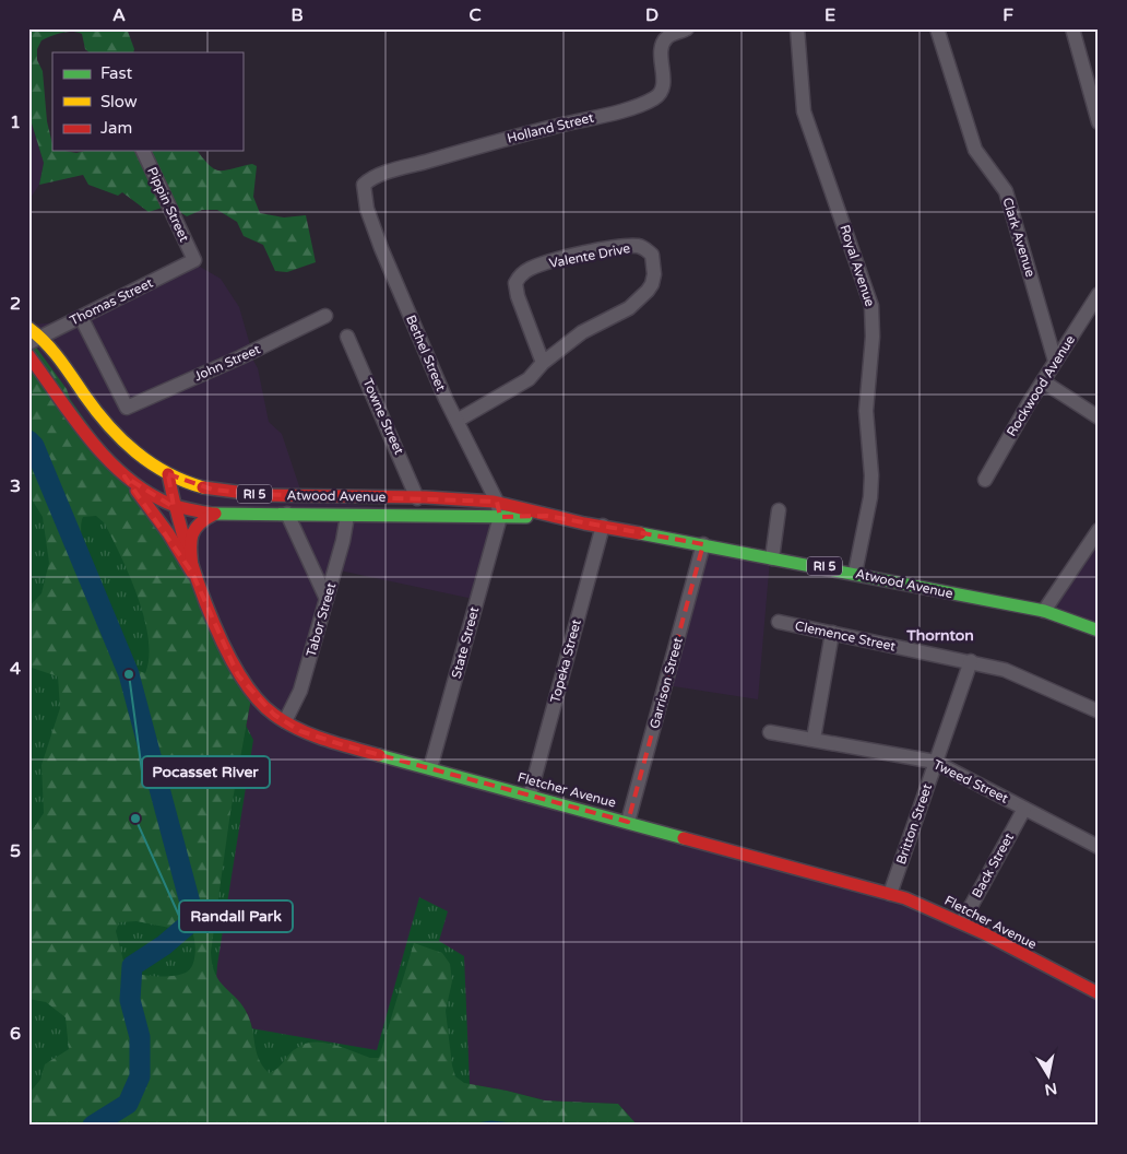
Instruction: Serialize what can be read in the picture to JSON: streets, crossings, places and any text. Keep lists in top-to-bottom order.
{
  "streets": {
    "main road": ["RI 5", "Atwood Avenue", "Fletcher Avenue"],
    "street": [
      "Holland Street",
      "Pippin Street",
      "Clark Avenue",
      "Valente Drive",
      "Royal Avenue",
      "Thomas Street",
      "Bethel Street",
      "John Street",
      "Rockwood Avenue",
      "Towne Street",
      "Tabor Street",
      "Clemence Street",
      "State Street",
      "Topeka Street",
      "Garrison Street",
      "Tweed Street",
      "Britton Street",
      "Back Street"
    ]
  },
  "crossings": [
    ["Holland Street", "Bethel Street"],
    ["Pippin Street", "Thomas Street"],
    ["Clark Avenue", "Rockwood Avenue"],
    ["Valente Drive", "Bethel Street"],
    ["Royal Avenue", "Atwood Avenue"],
    ["Thomas Street", "John Street"],
    ["Thomas Street", "Atwood Avenue"],
    ["Bethel Street", "Atwood Avenue"],
    ["Bethel Street", "State Street"],
    ["Towne Street", "Atwood Avenue"],
    ["Atwood Avenue", "Tabor Street"],
    ["Atwood Avenue", "State Street"],
    ["Atwood Avenue", "Topeka Street"],
    ["Atwood Avenue", "Garrison Street"],
    ["Atwood Avenue", "Fletcher Avenue"],
    ["Tabor Street", "Fletcher Avenue"],
    ["Clemence Street", "Britton Street"],
    ["State Street", "Fletcher Avenue"],
    ["Topeka Street", "Fletcher Avenue"],
    ["Garrison Street", "Fletcher Avenue"],
    ["Tweed Street", "Britton Street"],
    ["Tweed Street", "Back Street"],
    ["Fletcher Avenue", "Britton Street"],
    ["Fletcher Avenue", "Back Street"]
  ],
  "districts": ["Thornton"],
  "places": ["Pocasset River", "Randall Park"],
  "legend": ["Fast", "Slow", "Jam"],
  "north": "bottom",
  "grid": {
    "columns": [
      "A",
      "B",
      "C",
      "D",
      "E",
      "F"
    ],
    "rows": [
      "1",
      "2",
      "3",
      "4",
      "5",
      "6"
    ]
  }
}
